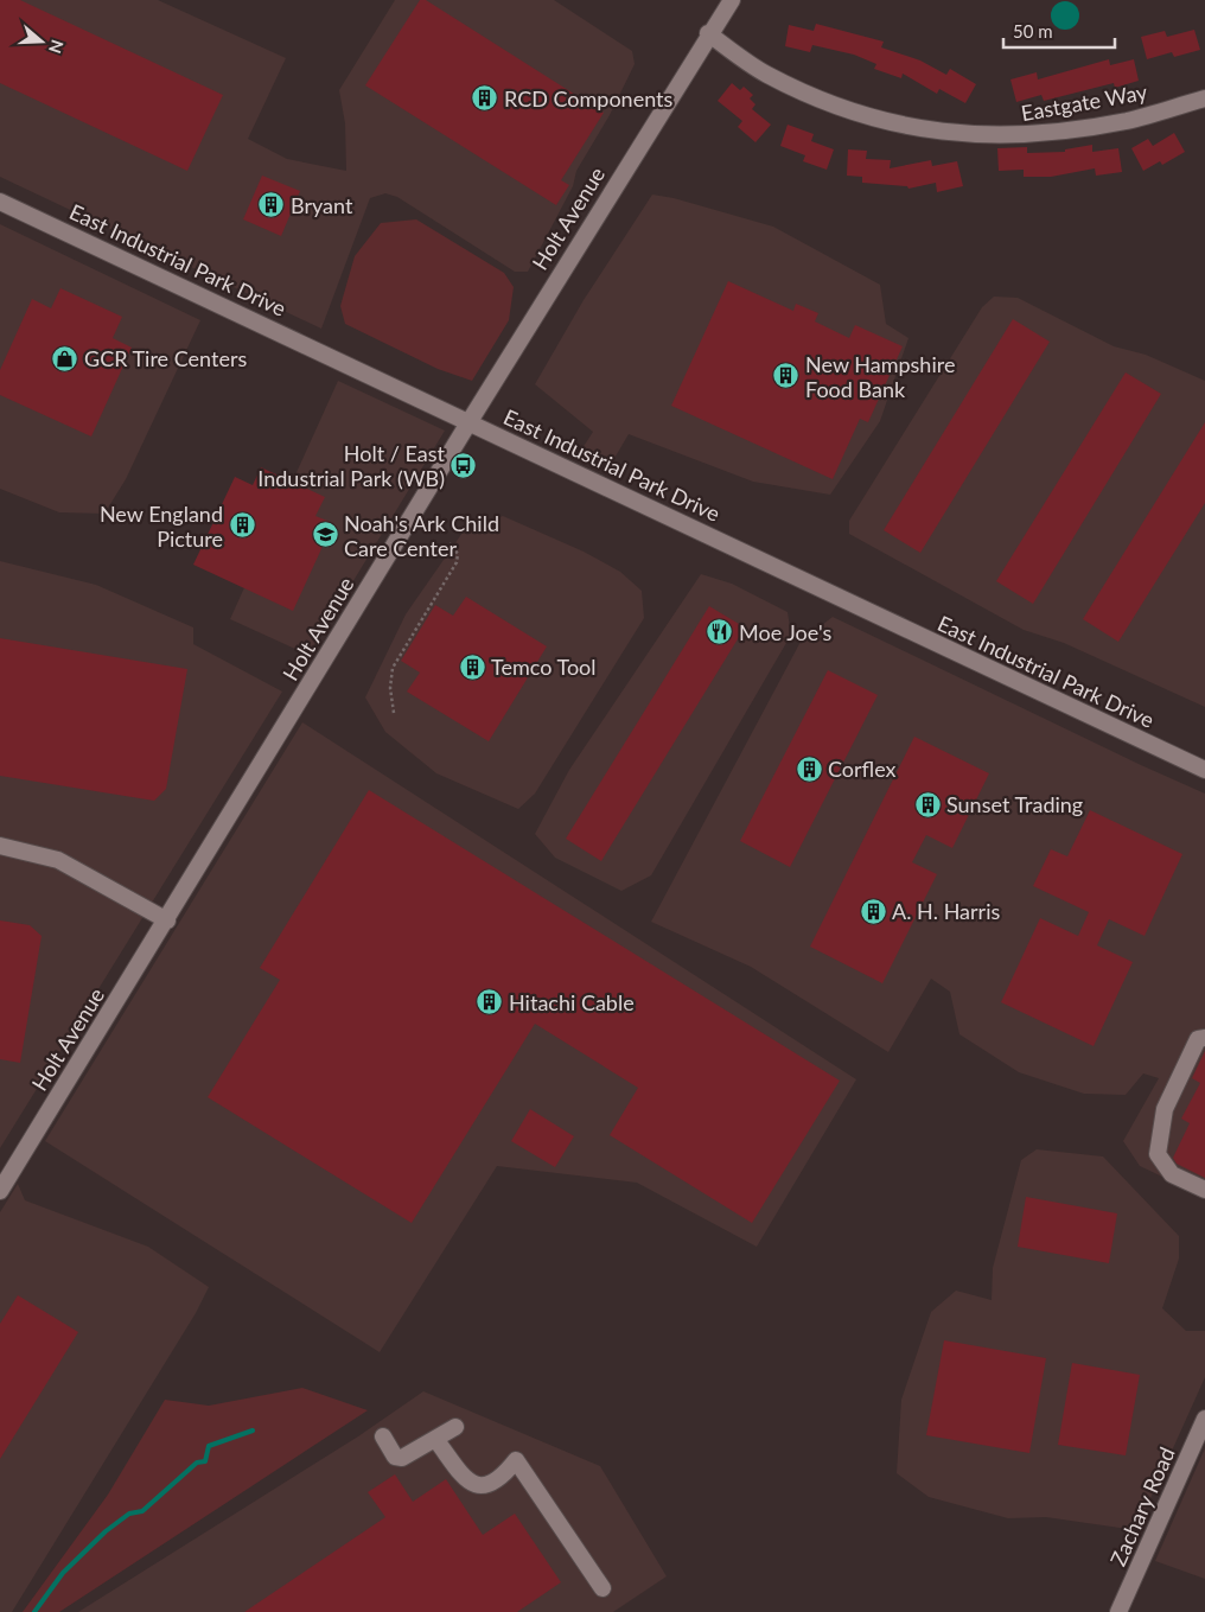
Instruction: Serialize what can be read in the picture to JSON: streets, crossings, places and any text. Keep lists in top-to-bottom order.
{
  "streets": {
    "street": [
      "Eastgate Way",
      "Holt Avenue",
      "East Industrial Park Drive",
      "Zachary Road"
    ]
  },
  "crossings": [
    ["Eastgate Way", "Holt Avenue"],
    ["Holt Avenue", "East Industrial Park Drive"]
  ],
  "places": {
    "building": [
      "RCD Components",
      "Bryant",
      "New Hampshire Food Bank",
      "New England Picture",
      "Temco Tool",
      "Corflex",
      "Sunset Trading",
      "A. H. Harris",
      "Hitachi Cable"
    ],
    "shop": ["GCR Tire Centers"],
    "bus stop": ["Holt / East Industrial Park (WB)"],
    "school or university": ["Noah's Ark Child Care Center"],
    "restaurant": ["Moe Joe's"]
  },
  "scale_bar": "50 m",
  "north": "right"
}
